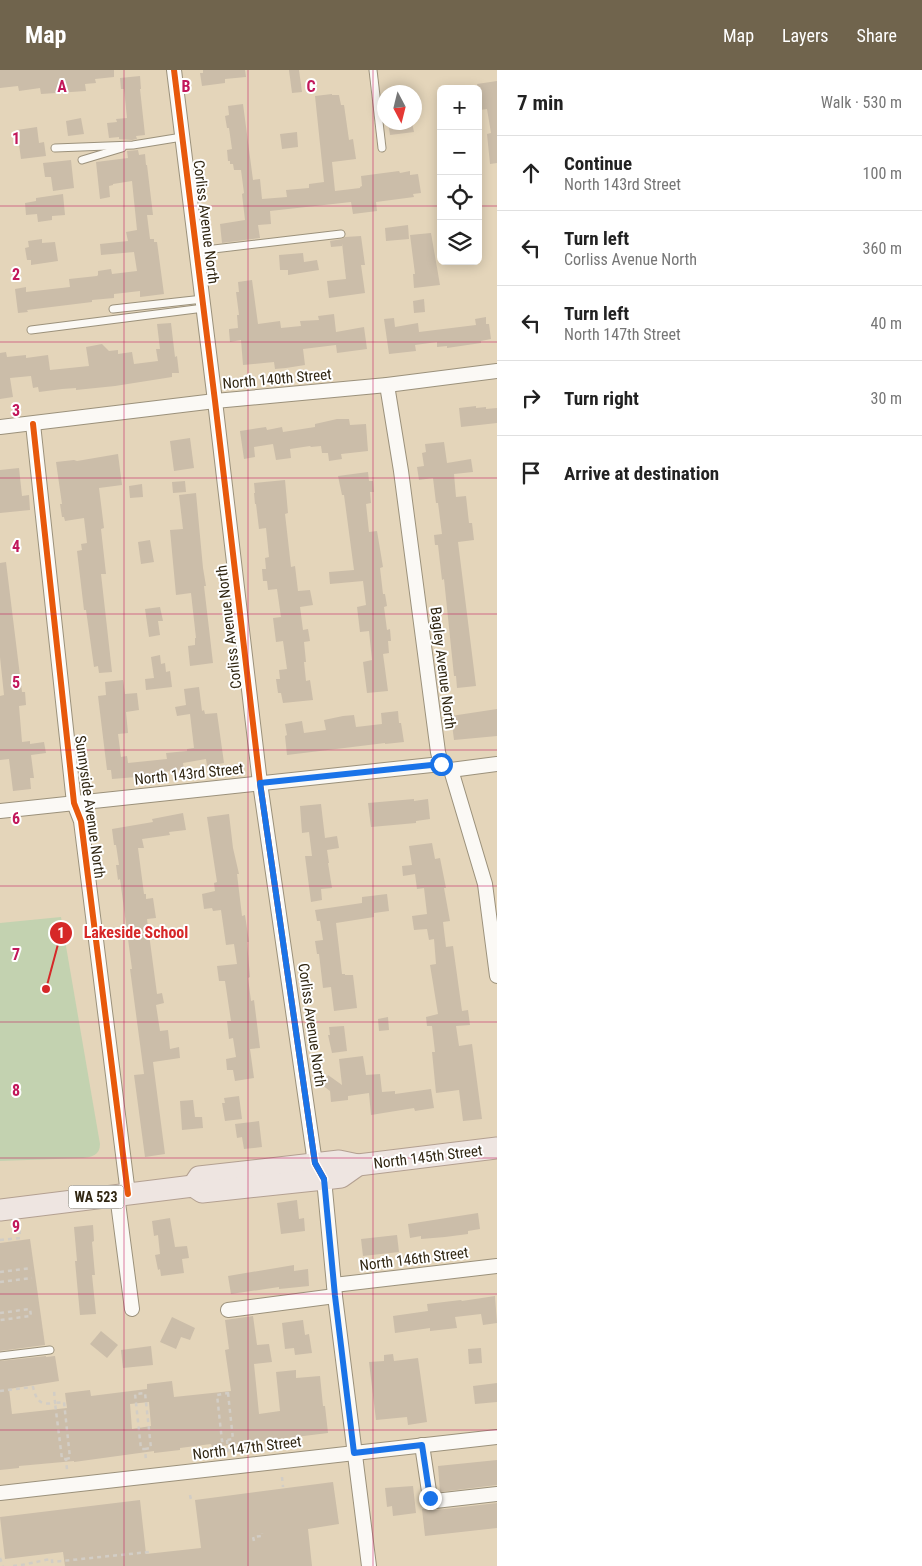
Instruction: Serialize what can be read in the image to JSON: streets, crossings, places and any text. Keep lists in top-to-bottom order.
{
  "streets": {
    "main road": ["North 145th Street", "WA 523"],
    "street": [
      "Corliss Avenue North",
      "North 140th Street",
      "Bagley Avenue North",
      "North 143rd Street",
      "Sunnyside Avenue North",
      "North 146th Street",
      "North 147th Street"
    ]
  },
  "crossings": [
    ["Corliss Avenue North", "North 140th Street"],
    ["Corliss Avenue North", "North 143rd Street"],
    ["Corliss Avenue North", "North 145th Street"],
    ["Corliss Avenue North", "North 146th Street"],
    ["Corliss Avenue North", "North 147th Street"],
    ["North 140th Street", "Bagley Avenue North"],
    ["North 140th Street", "Sunnyside Avenue North"],
    ["Bagley Avenue North", "North 143rd Street"],
    ["North 143rd Street", "Sunnyside Avenue North"],
    ["Sunnyside Avenue North", "North 145th Street"]
  ],
  "places": ["Lakeside School"],
  "north": "bottom",
  "page": {
    "header": "Map",
    "nav": ["Map", "Layers", "Share"],
    "heading": ["7 min", "Walk · 530 m"],
    "map_buttons": ["+", "−"],
    "list": [
      ["Continue", "North 143rd Street", "100 m"],
      ["Turn left", "Corliss Avenue North", "360 m"],
      ["Turn left", "North 147th Street", "40 m"],
      ["Turn right", "30 m"],
      "Arrive at destination"
    ]
  },
  "grid": {
    "columns": ["A", "B", "C"],
    "rows": [
      "1",
      "2",
      "3",
      "4",
      "5",
      "6",
      "7",
      "8",
      "9"
    ]
  }
}
